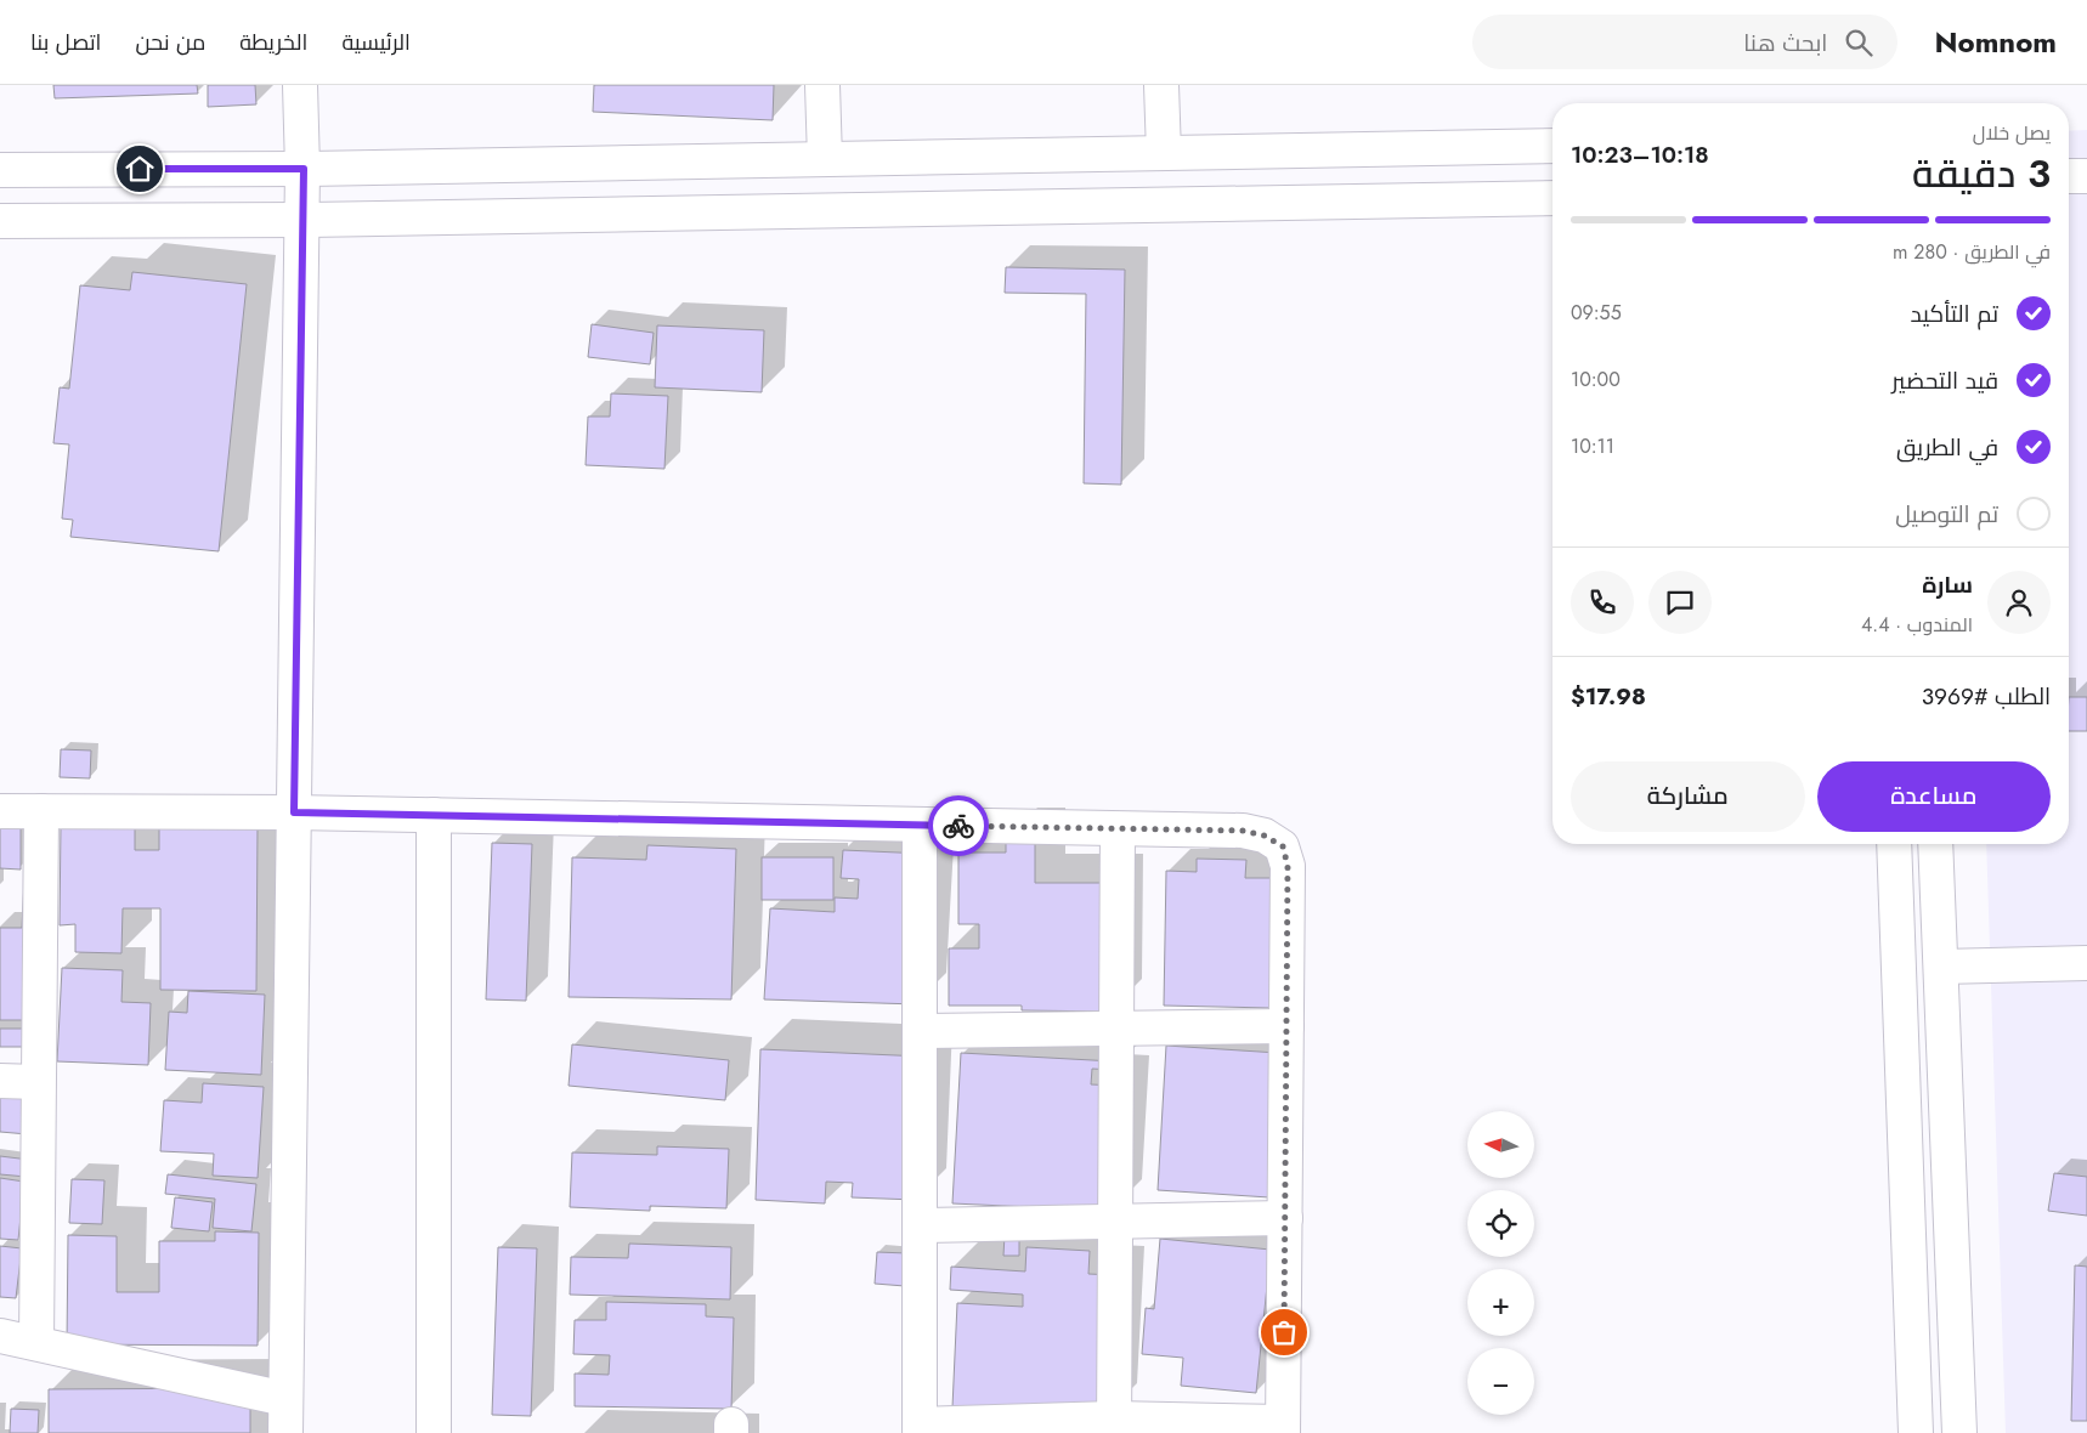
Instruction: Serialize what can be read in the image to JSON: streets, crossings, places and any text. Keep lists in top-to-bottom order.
{
  "north": "left",
  "page": {
    "header": "Nomnom",
    "search": "ابحث هنا",
    "nav": [
      "الرئيسية",
      "الخريطة",
      "من نحن",
      "اتصل بنا"
    ],
    "heading": ["3 دقيقة", "يصل خلال", "10:18–10:23"],
    "panel": [
      "سارة",
      "المندوب · 4.4",
      "الطلب #3969",
      "$17.98"
    ],
    "bar": "في الطريق · 280 m",
    "list": [
      ["تم التأكيد", "09:55"],
      ["قيد التحضير", "10:00"],
      ["في الطريق", "10:11"],
      "تم التوصيل"
    ],
    "buttons": ["مساعدة", "مشاركة"],
    "map_buttons": ["+", "−"]
  }
}
